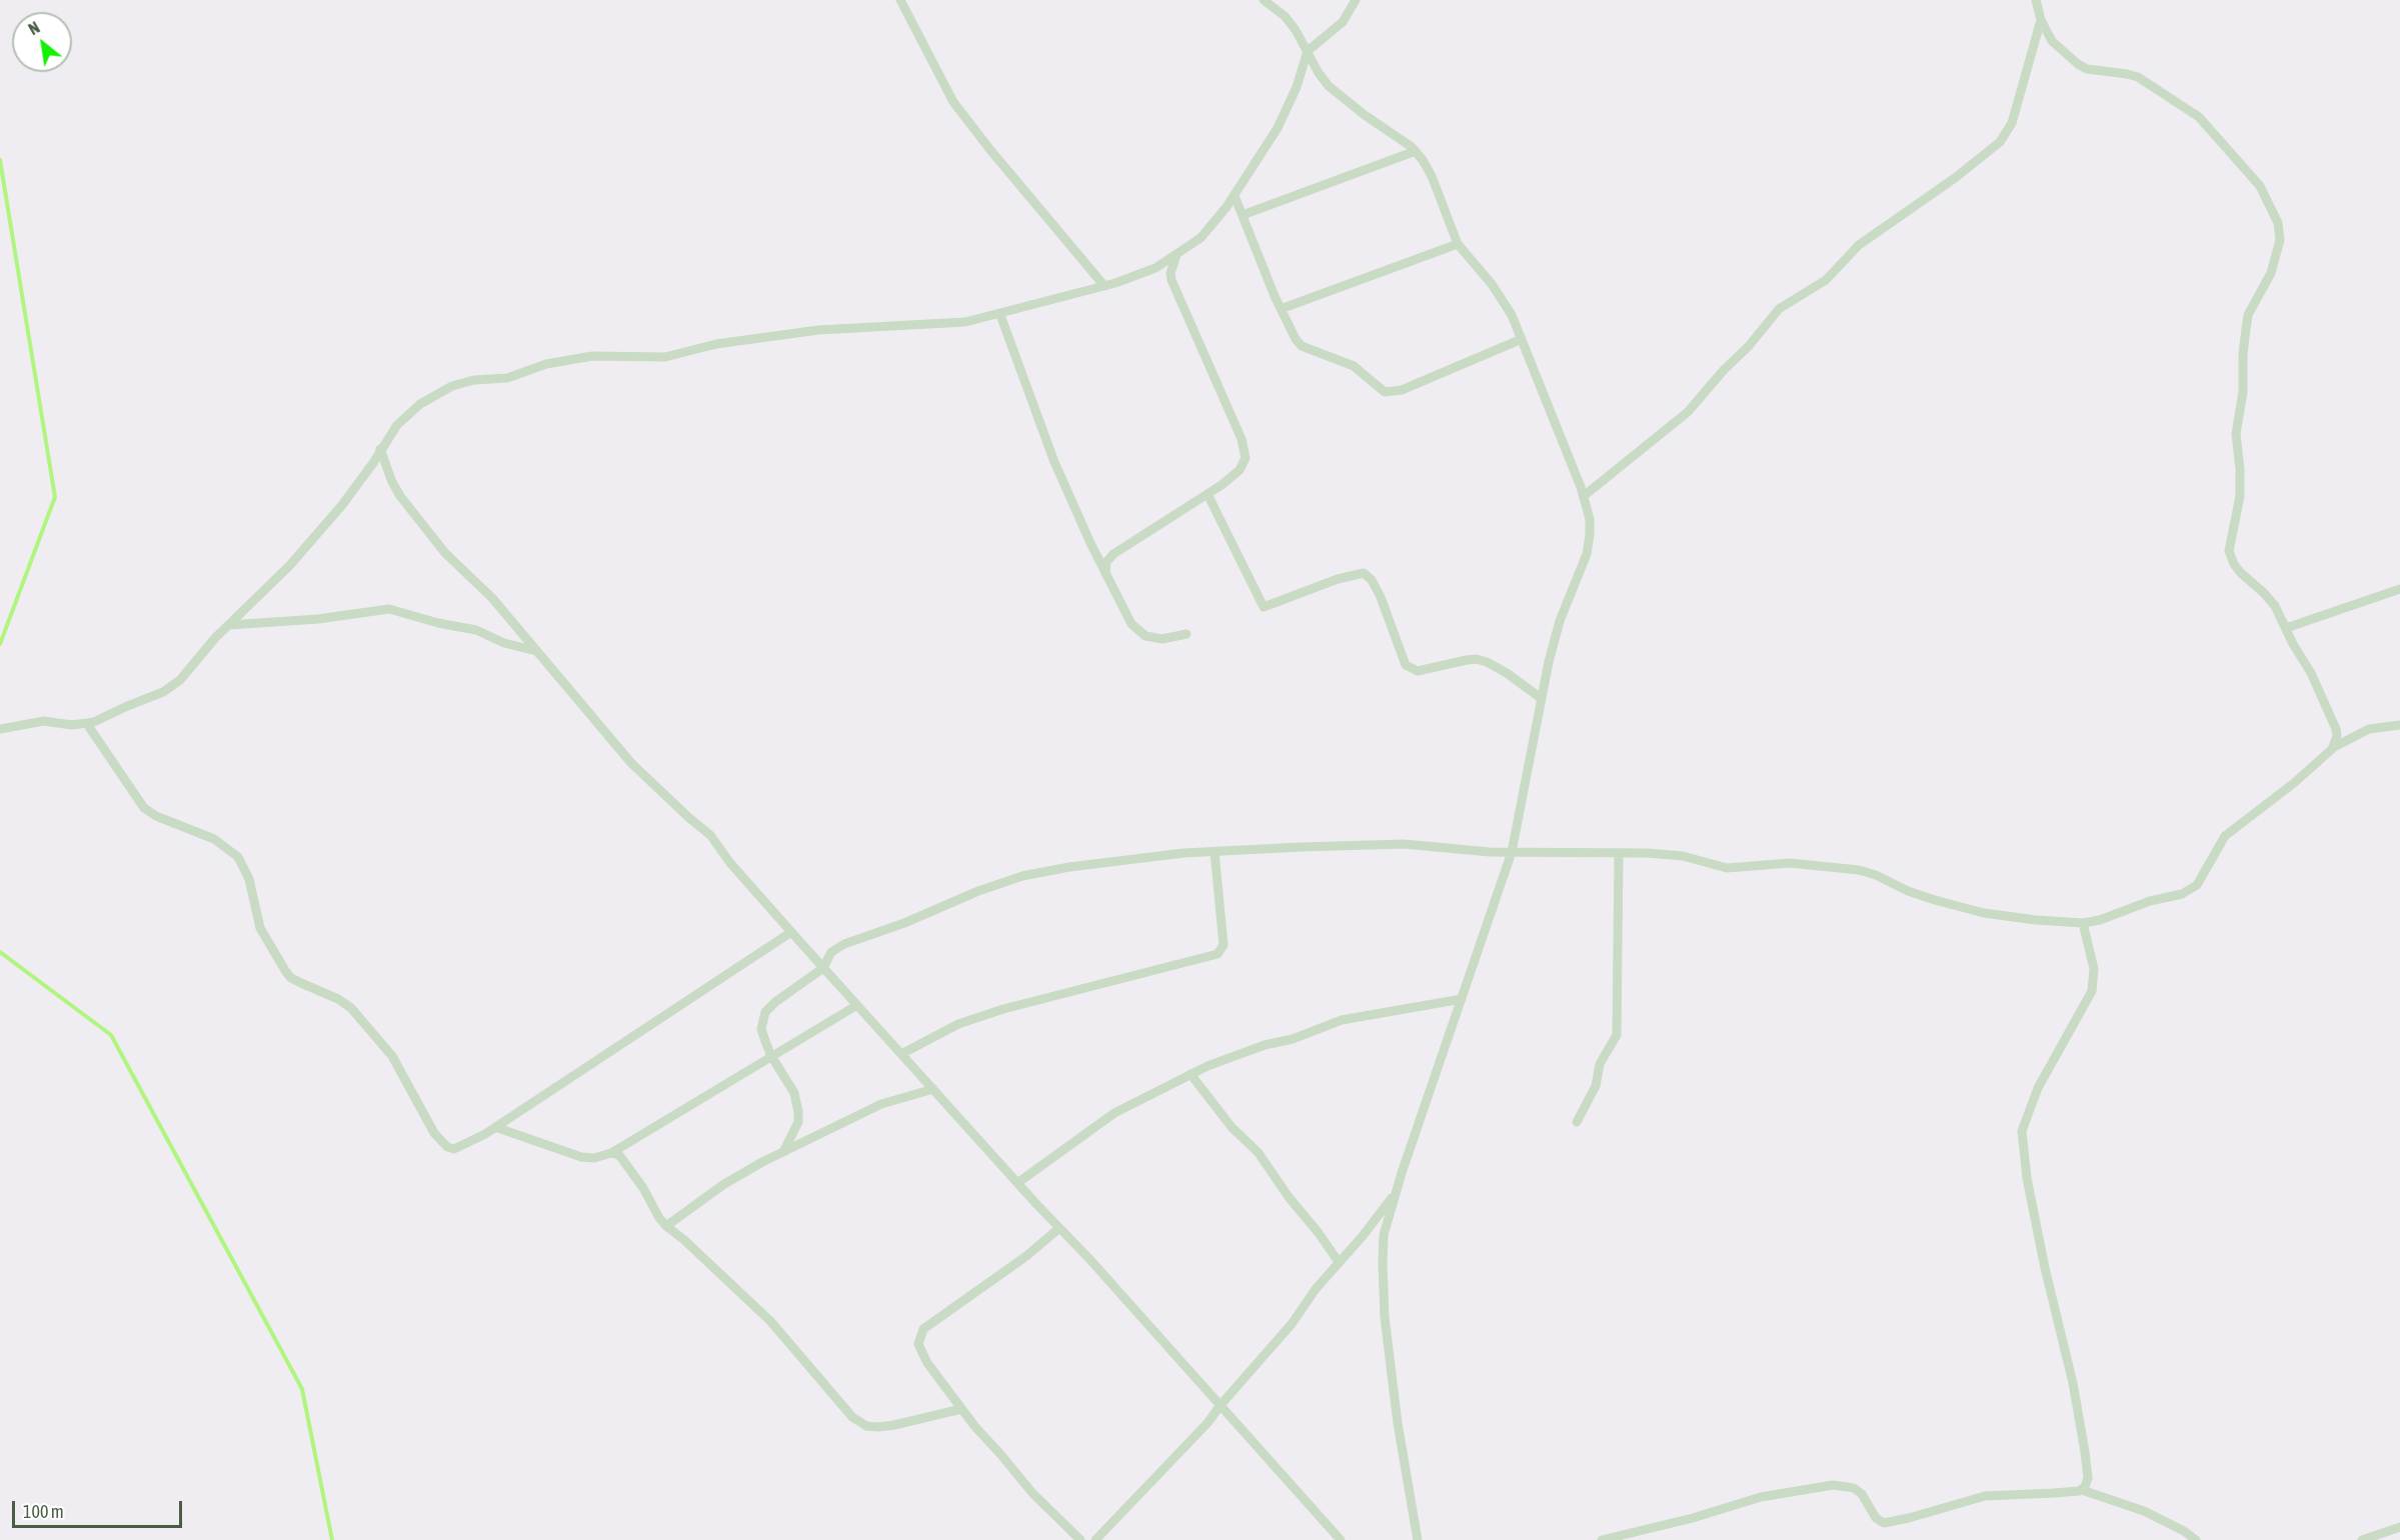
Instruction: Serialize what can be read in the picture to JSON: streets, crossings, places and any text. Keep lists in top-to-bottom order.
{
  "scale_bar": "100 m",
  "north": "top left"
}
